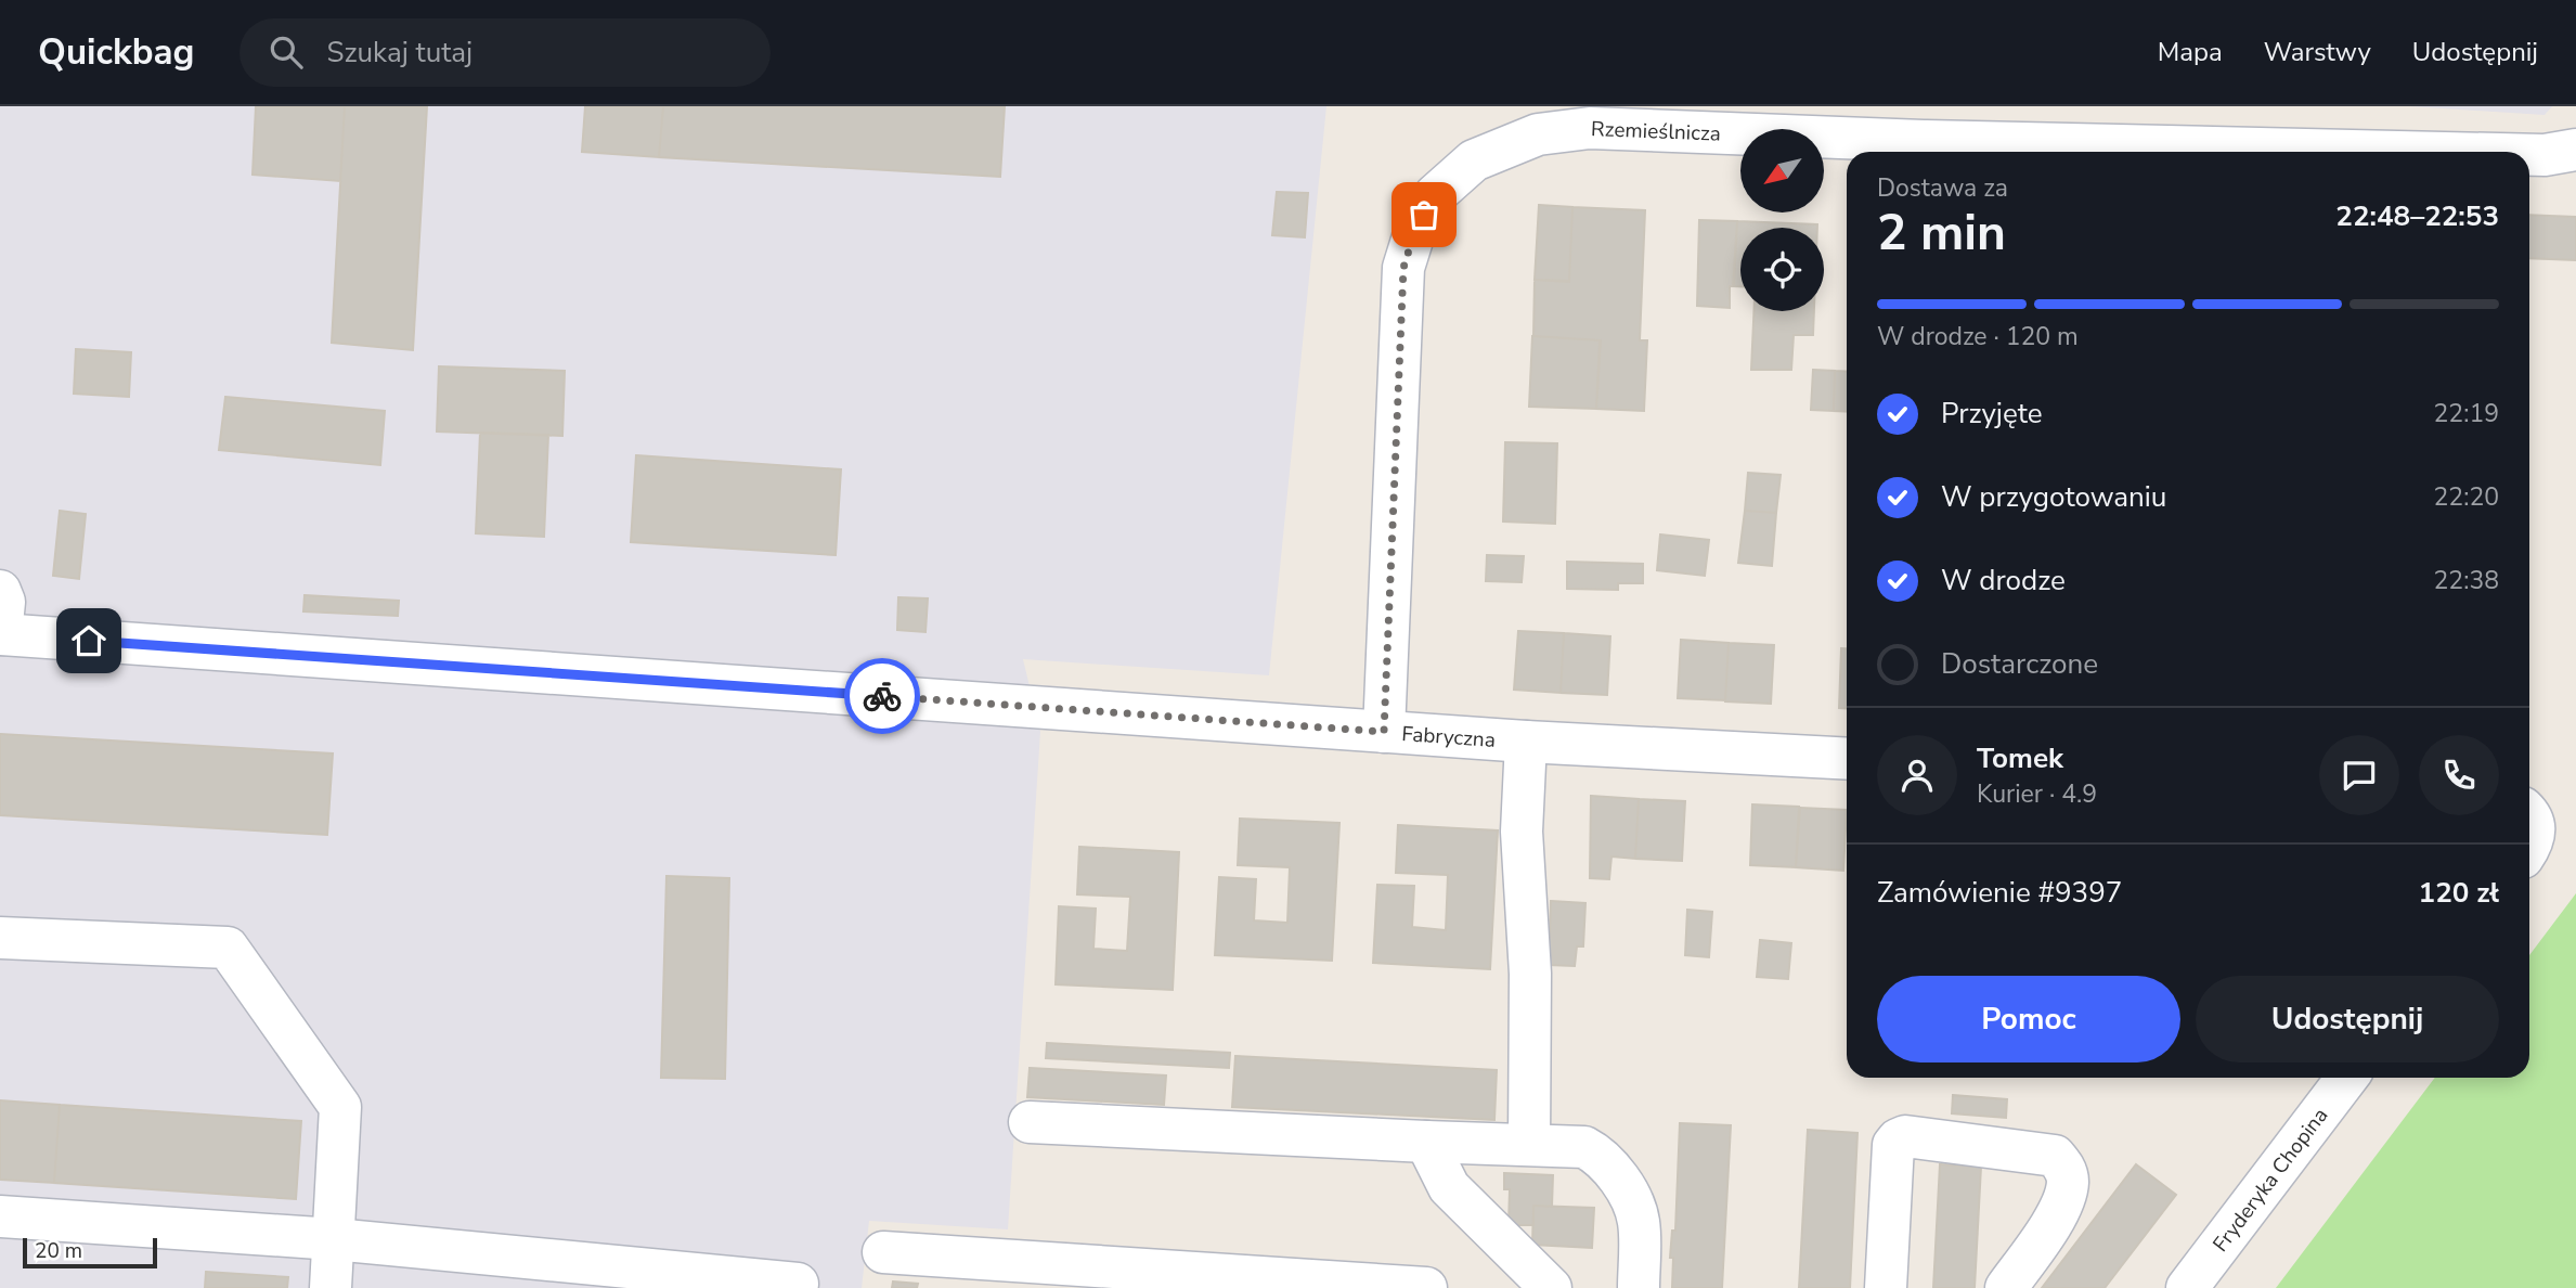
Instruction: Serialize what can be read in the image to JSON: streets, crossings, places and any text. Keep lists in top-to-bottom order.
{
  "streets": {
    "street": ["Rzemieślnicza", "Fabryczna", "Fryderyka Chopina"]
  },
  "crossings": [
    ["Rzemieślnicza", "Fabryczna"]
  ],
  "scale_bar": "20 m",
  "north": "bottom left",
  "page": {
    "header": "Quickbag",
    "search": "Szukaj tutaj",
    "nav": ["Mapa", "Warstwy", "Udostępnij"],
    "heading": ["2 min", "Dostawa za", "22:48–22:53"],
    "panel": [
      "Tomek",
      "Kurier · 4.9",
      "Zamówienie #9397",
      "120 zł"
    ],
    "bar": "W drodze · 120 m",
    "list": [
      ["Przyjęte", "22:19"],
      ["W przygotowaniu", "22:20"],
      ["W drodze", "22:38"],
      "Dostarczone"
    ],
    "buttons": ["Pomoc", "Udostępnij"],
    "scale": "20 m"
  }
}
